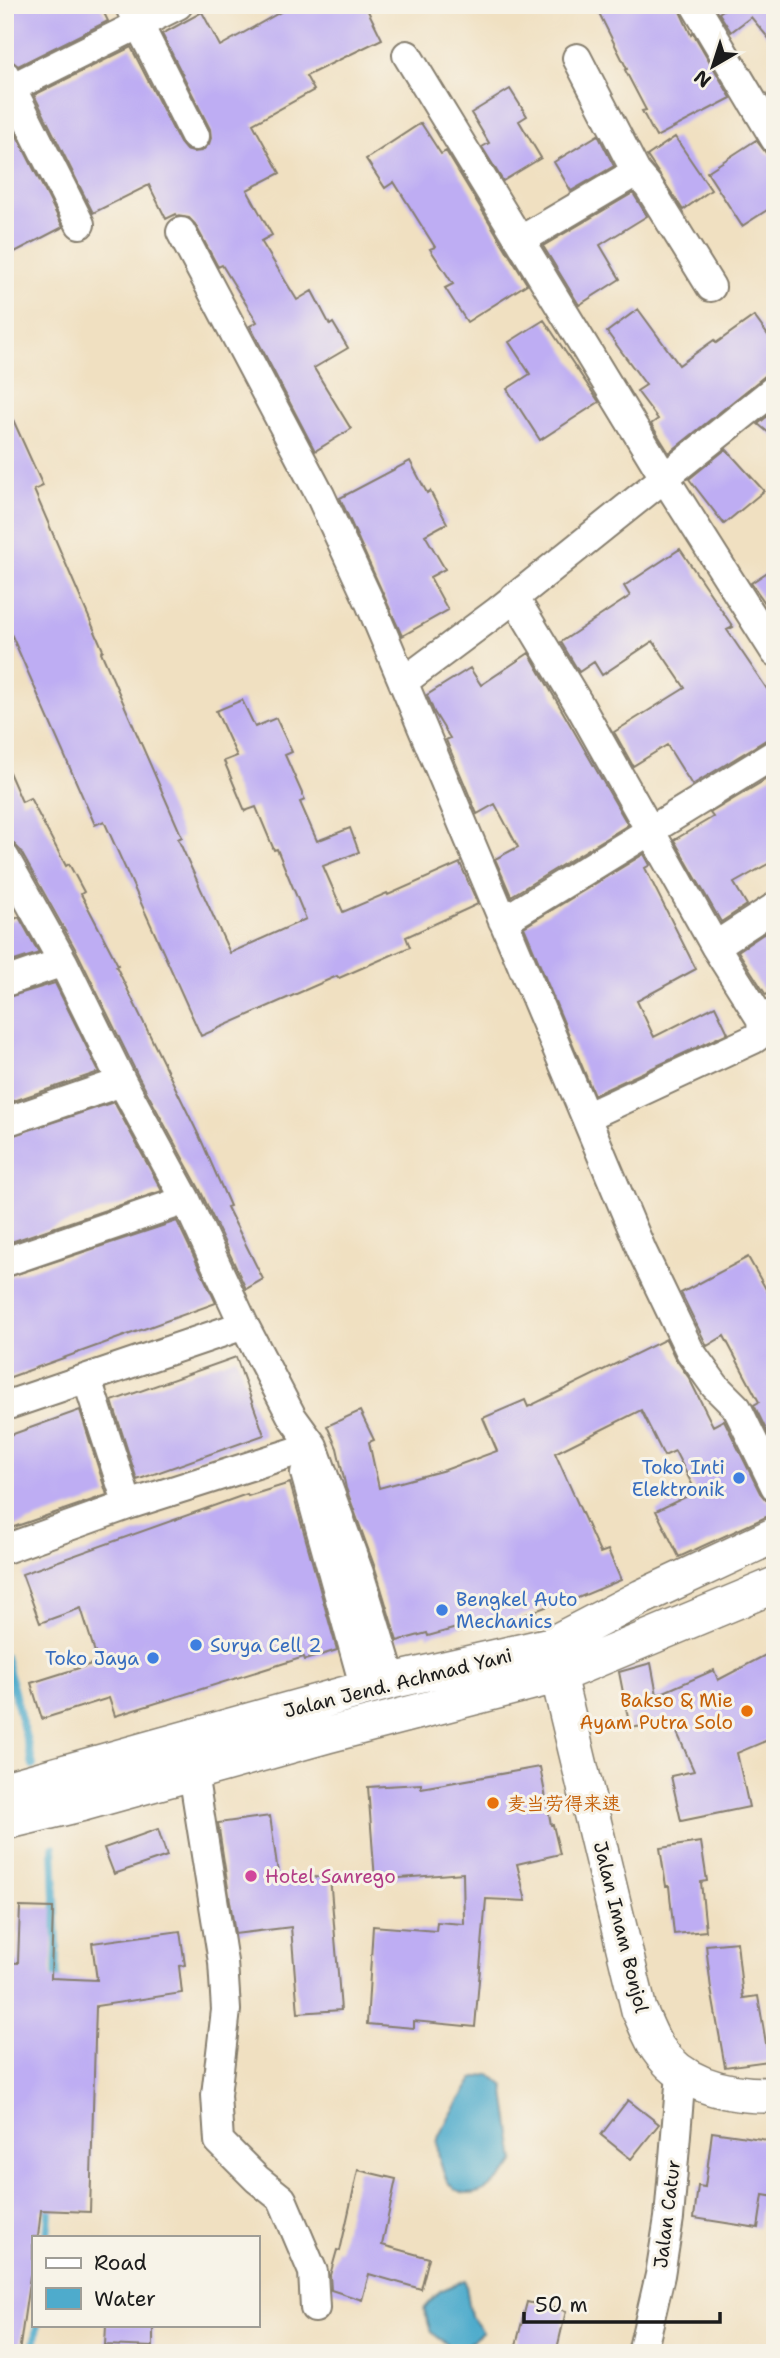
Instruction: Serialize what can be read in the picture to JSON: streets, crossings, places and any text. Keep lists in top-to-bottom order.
{
  "streets": {
    "street": ["Jalan Jend. Achmad Yani", "Jalan Catur"]
  },
  "places": [
    "Toko Inti Elektronik",
    "Bengkel Auto Mechanics",
    "Surya Cell 2",
    "Toko Jaya",
    "Bakso & Mie Ayam Putra Solo",
    "麦当劳得来速",
    "Hotel Sanrego"
  ],
  "legend": ["Road", "Water"],
  "scale_bar": "50 m",
  "north": "bottom left"
}
